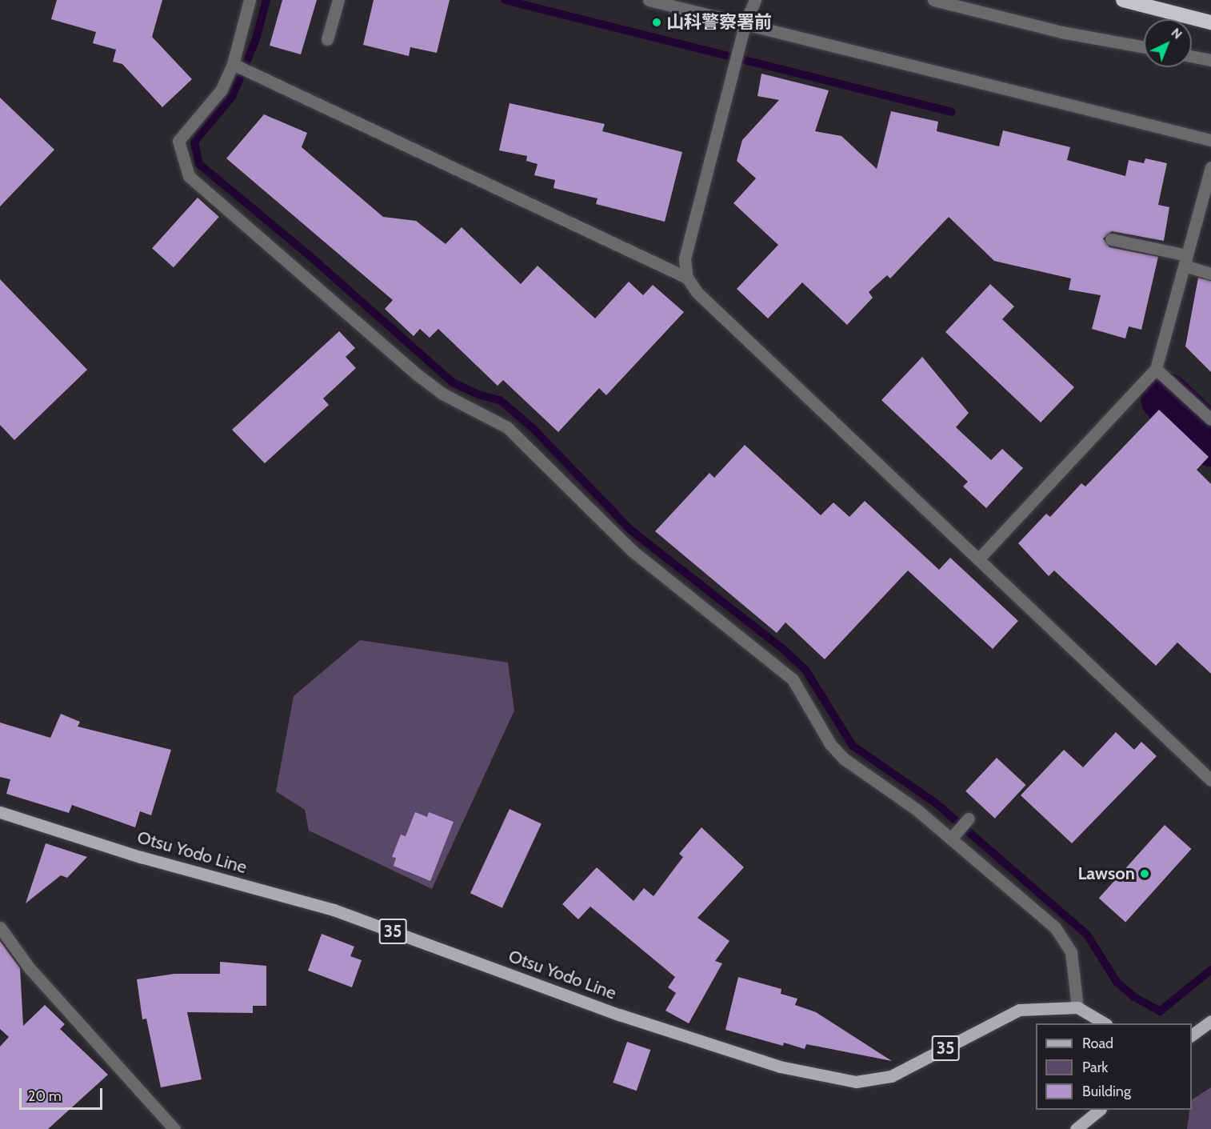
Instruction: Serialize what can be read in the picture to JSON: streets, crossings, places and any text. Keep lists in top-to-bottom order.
{
  "streets": {
    "main road": ["Otsu Yodo Line", "35"]
  },
  "places": ["山科警察署前", "Lawson"],
  "legend": ["Road", "Park", "Building"],
  "scale_bar": "20 m",
  "north": "top right"
}
